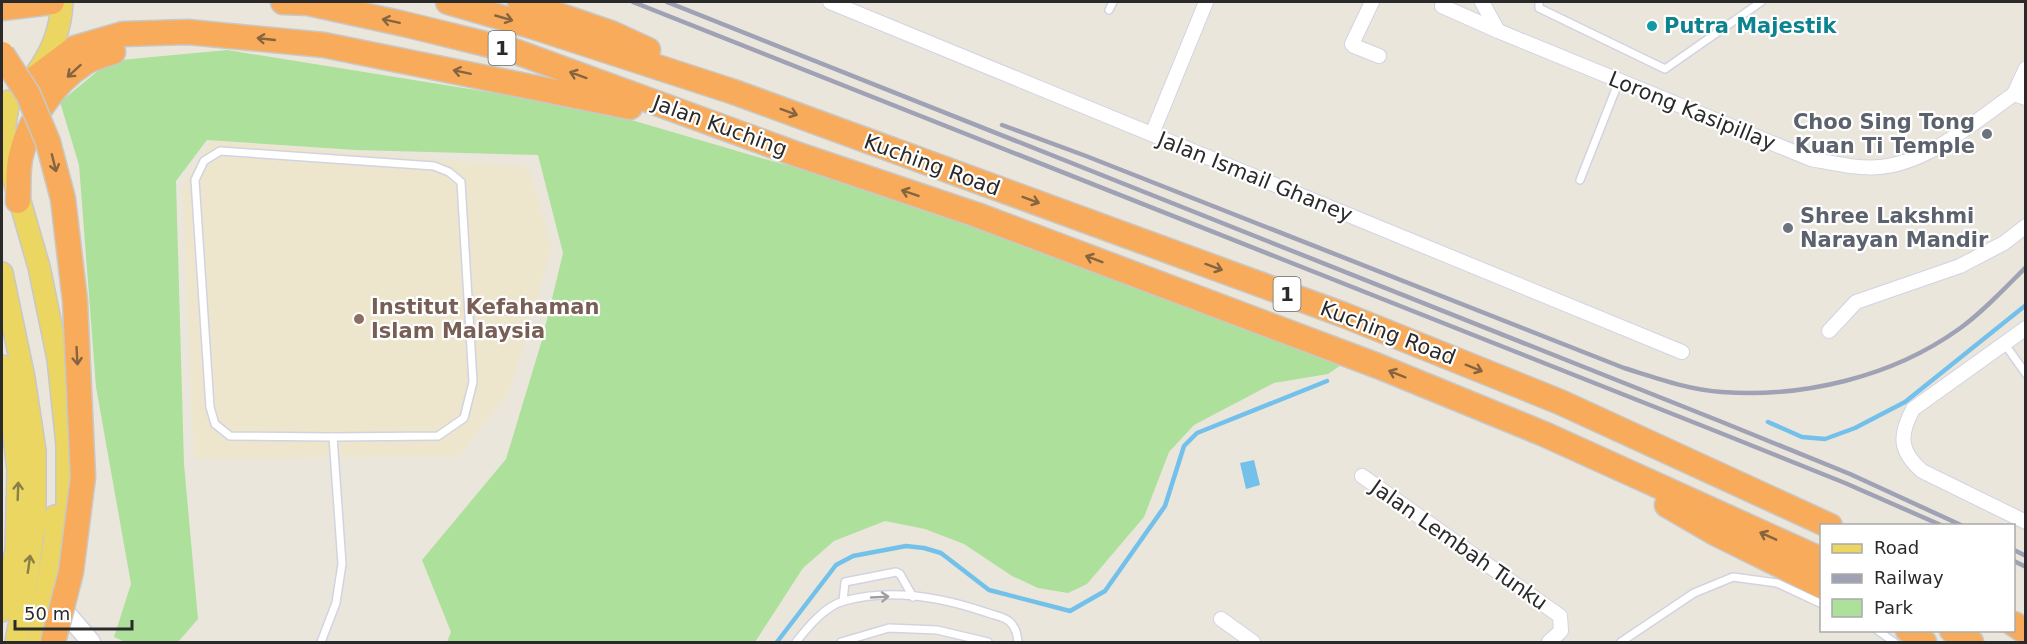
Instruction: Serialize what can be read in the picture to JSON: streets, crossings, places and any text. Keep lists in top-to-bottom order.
{
  "streets": {
    "highway": ["1", "Jalan Kuching", "Kuching Road"],
    "street": ["Lorong Kasipillay", "Jalan Ismail Ghaney", "Jalan Lembah Tunku"]
  },
  "crossings": [
    ["1", "Jalan Kuching"],
    ["Jalan Kuching", "Kuching Road"]
  ],
  "places": [
    "Putra Majestik",
    "Choo Sing Tong Kuan Ti Temple",
    "Shree Lakshmi Narayan Mandir",
    "Institut Kefahaman Islam Malaysia"
  ],
  "legend": ["Road", "Railway", "Park"],
  "scale_bar": "50 m"
}
